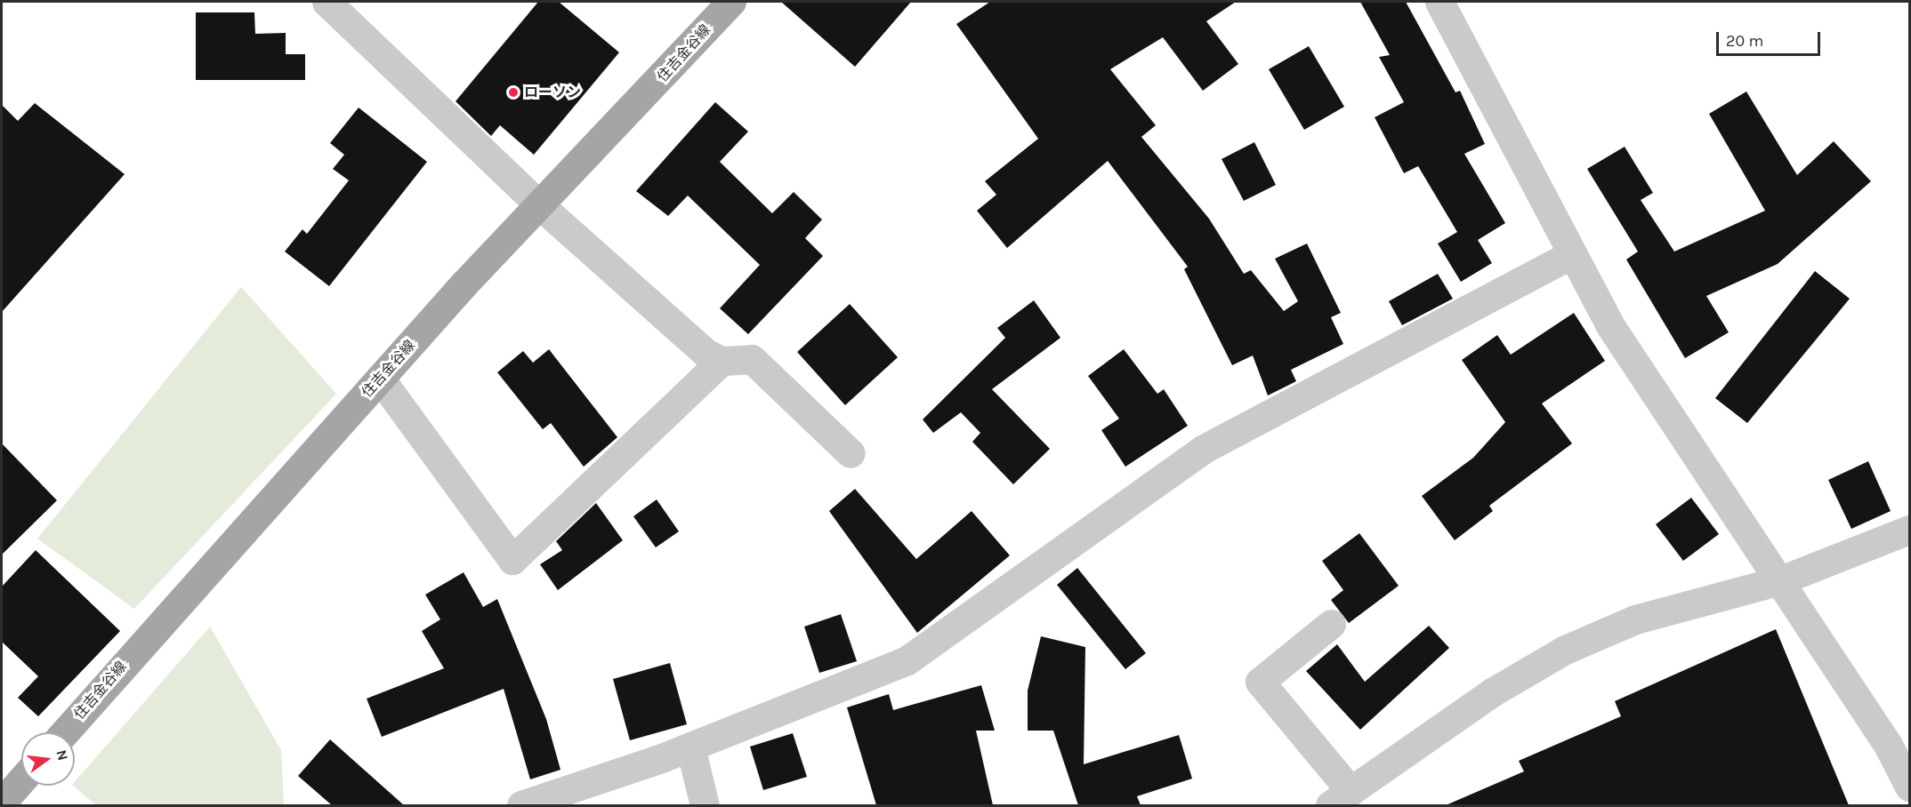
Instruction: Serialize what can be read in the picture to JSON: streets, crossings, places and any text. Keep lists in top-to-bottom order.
{
  "streets": {
    "main road": ["住吉金谷線"]
  },
  "places": ["ローソン"],
  "scale_bar": "20 m",
  "north": "right"
}
